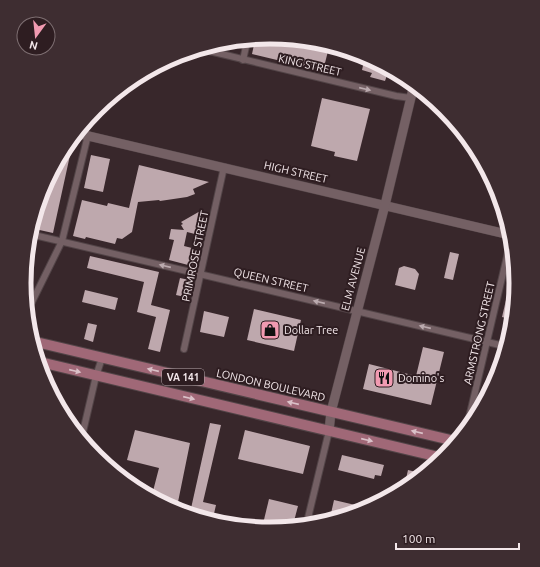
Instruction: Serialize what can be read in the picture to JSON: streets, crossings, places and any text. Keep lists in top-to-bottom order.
{
  "streets": {
    "main road": [
      "HIGH STREET",
      "ELM AVENUE",
      "VA 141",
      "LONDON BOULEVARD"
    ],
    "street": [
      "KING STREET",
      "PRIMROSE STREET",
      "QUEEN STREET",
      "ARMSTRONG STREET"
    ]
  },
  "crossings": [
    ["KING STREET", "ELM AVENUE"],
    ["HIGH STREET", "PRIMROSE STREET"],
    ["HIGH STREET", "ELM AVENUE"],
    ["PRIMROSE STREET", "QUEEN STREET"],
    ["ELM AVENUE", "QUEEN STREET"],
    ["ELM AVENUE", "VA 141"],
    ["ELM AVENUE", "LONDON BOULEVARD"],
    ["QUEEN STREET", "ARMSTRONG STREET"]
  ],
  "one_way": ["KING STREET", "QUEEN STREET"],
  "places": {
    "shop": ["Dollar Tree"],
    "restaurant": ["Domino's"]
  },
  "scale_bar": "100 m",
  "north": "bottom"
}
